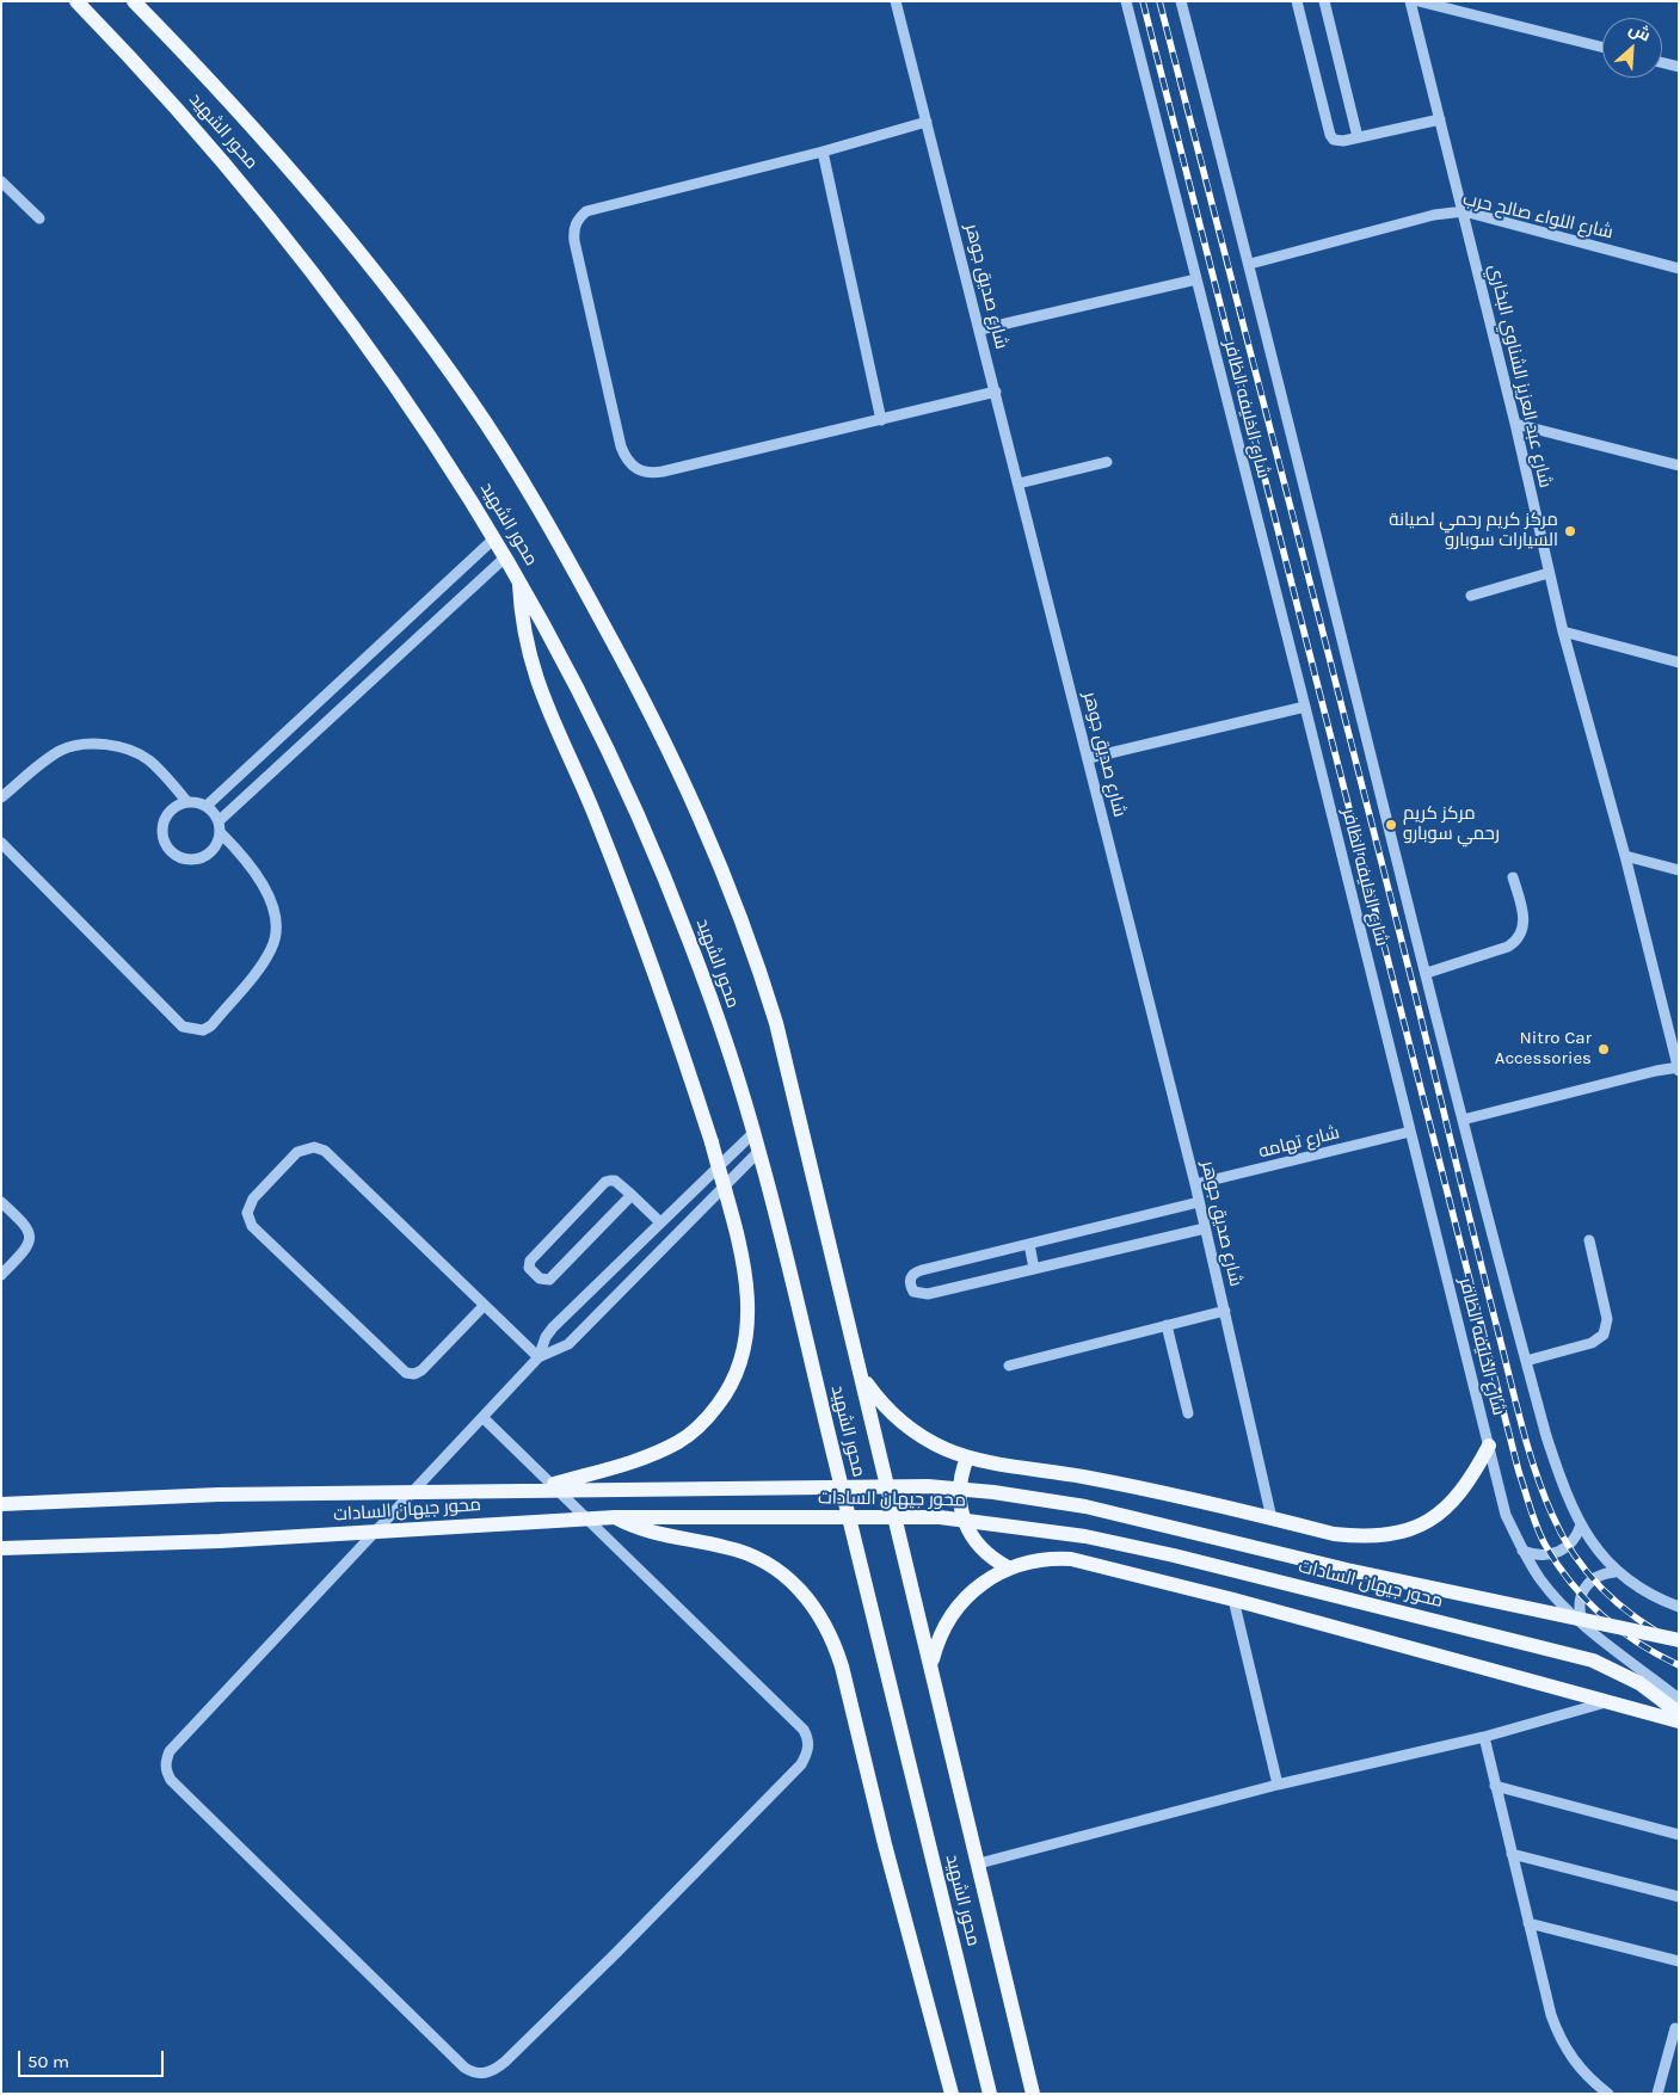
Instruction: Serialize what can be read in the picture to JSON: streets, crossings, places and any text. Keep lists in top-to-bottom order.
{
  "streets": {
    "main road": ["محور الشهيد", "محور جيهان السادات"],
    "street": [
      "شارع اللواء صالح حرب",
      "شارع صديق جوهر",
      "شارع عبد العزيز الشناوي البخاري",
      "شارع الخليفه الظافر",
      "شارع تهامه"
    ]
  },
  "crossings": [
    ["شارع اللواء صالح حرب", "شارع عبد العزيز الشناوي البخاري"],
    ["شارع اللواء صالح حرب", "شارع الخليفه الظافر"],
    ["شارع صديق جوهر", "شارع تهامه"],
    ["شارع الخليفه الظافر", "شارع تهامه"]
  ],
  "places": ["مركز كريم رحمي لصيانة السيارات سوبارو", "مركز كريم رحمي سوبارو", "Nitro Car Accessories"],
  "scale_bar": "50 m",
  "north": "top right"
}
